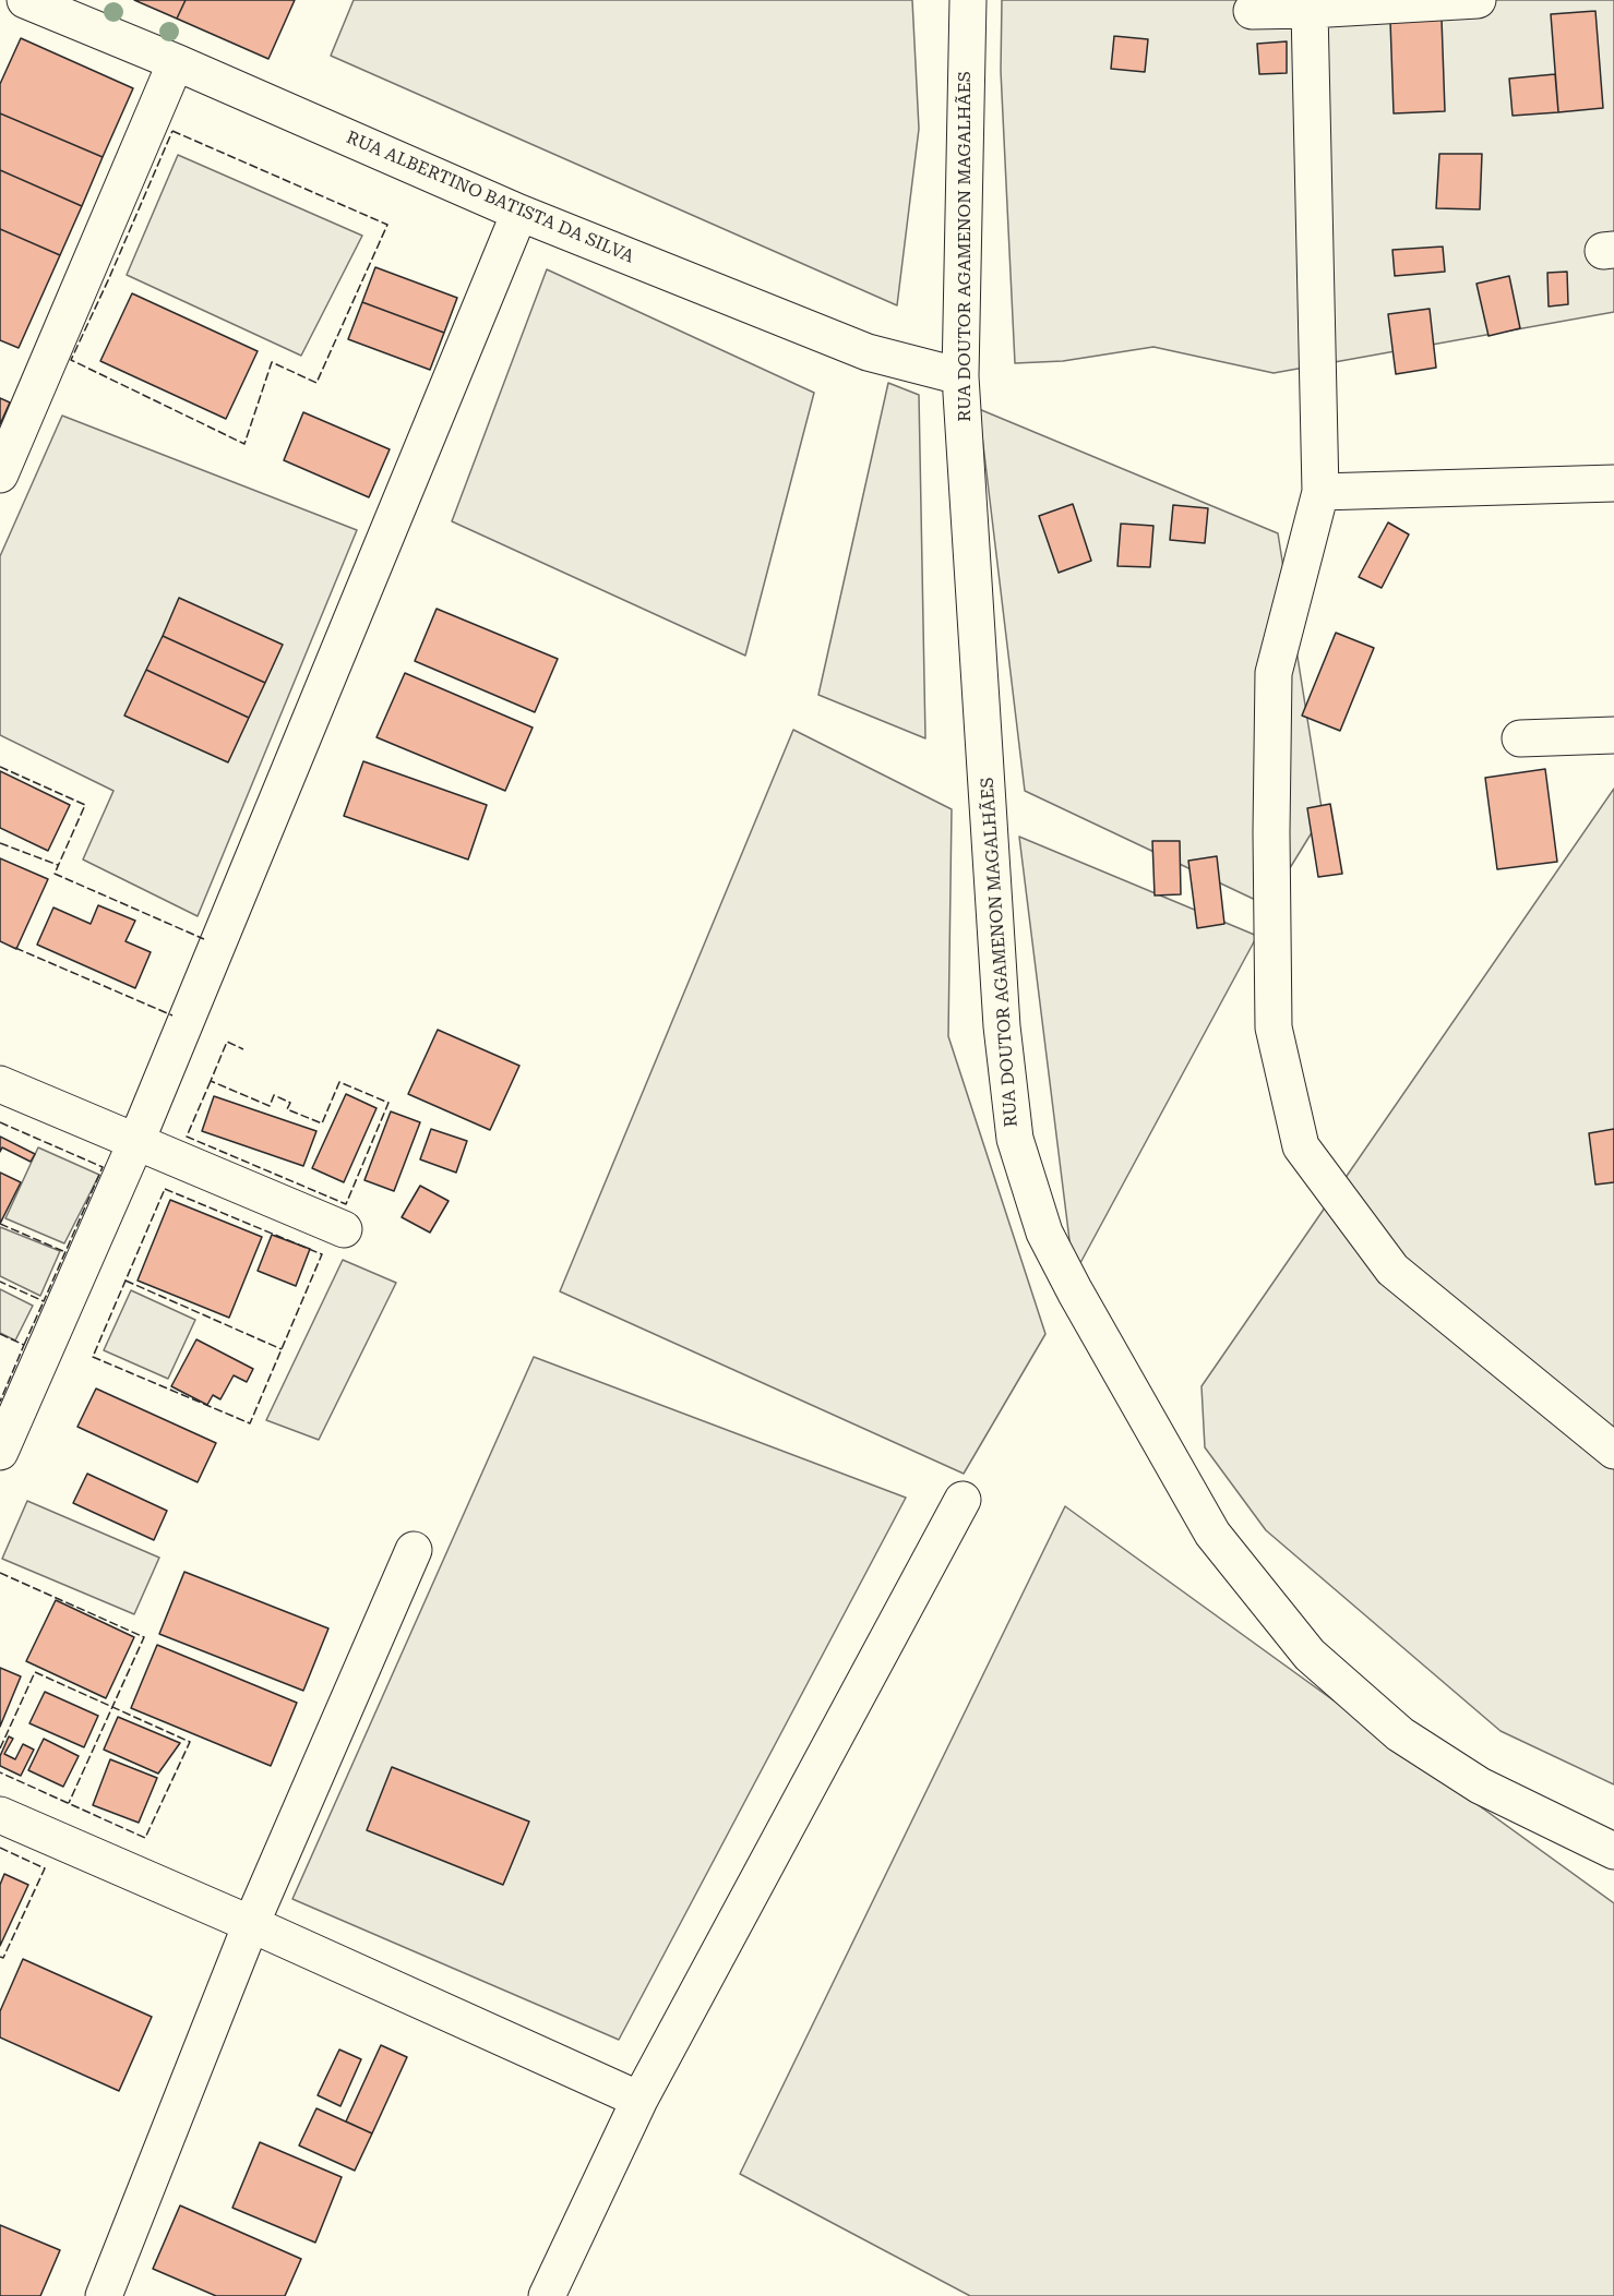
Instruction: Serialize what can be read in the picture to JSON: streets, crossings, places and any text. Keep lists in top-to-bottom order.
{
  "streets": {
    "street": ["RUA ALBERTINO BATISTA DA SILVA", "RUA DOUTOR AGAMENON MAGALHÃES"]
  },
  "crossings": [
    ["RUA ALBERTINO BATISTA DA SILVA", "RUA DOUTOR AGAMENON MAGALHÃES"]
  ]
}
